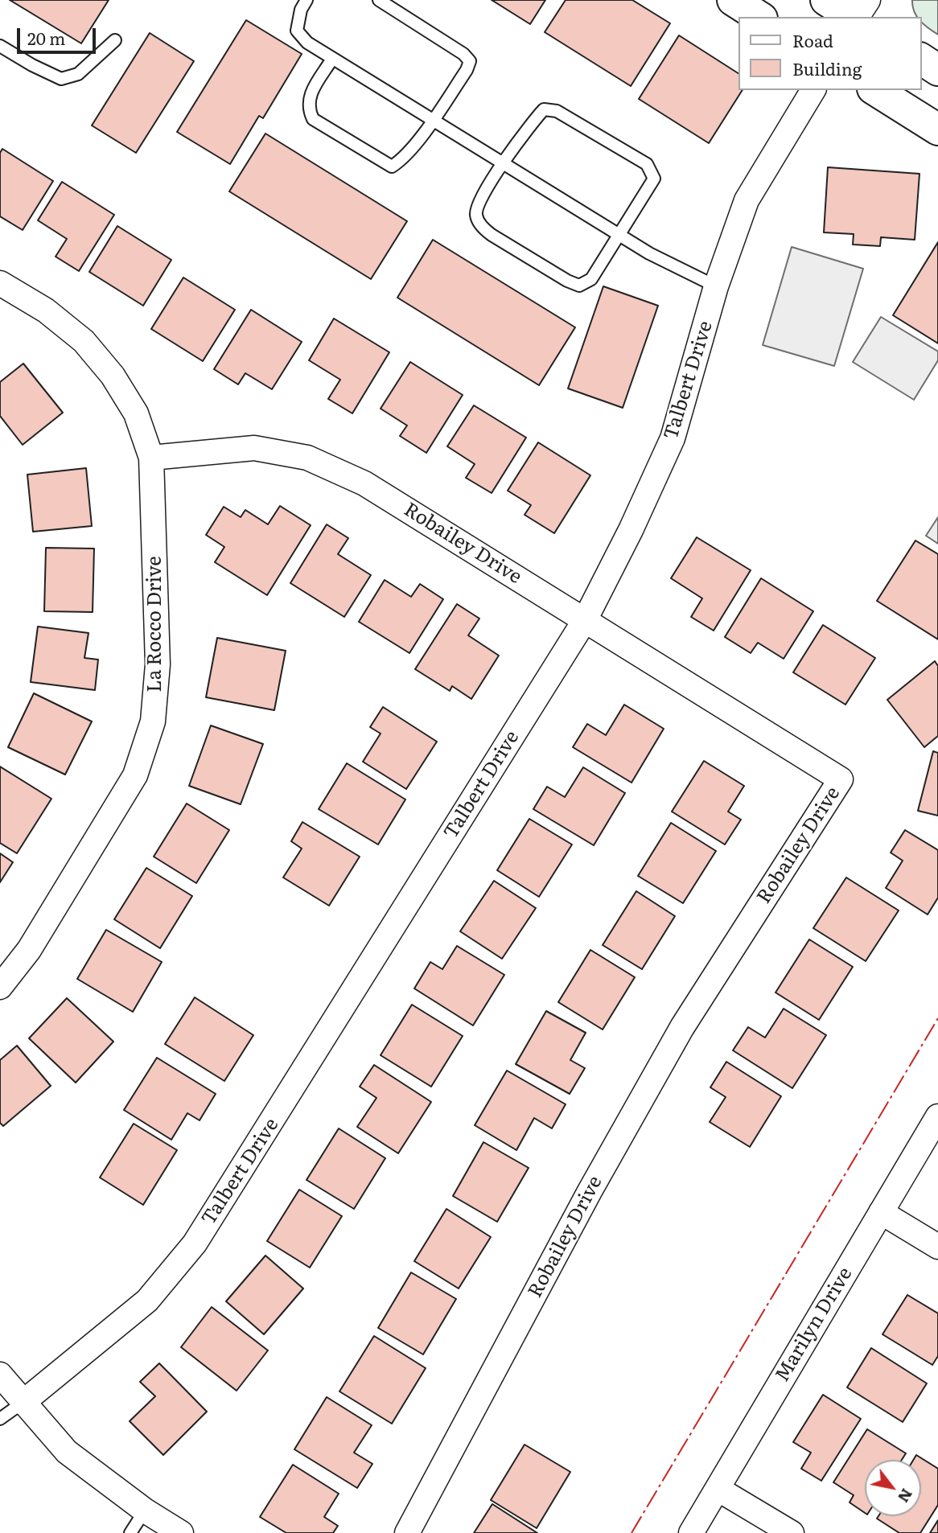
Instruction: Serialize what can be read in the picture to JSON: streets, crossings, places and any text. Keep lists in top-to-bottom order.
{
  "streets": {
    "street": [
      "Talbert Drive",
      "Robailey Drive",
      "La Rocco Drive",
      "Marilyn Drive"
    ]
  },
  "crossings": [
    ["Talbert Drive", "Robailey Drive"],
    ["Robailey Drive", "La Rocco Drive"]
  ],
  "legend": ["Road", "Building"],
  "scale_bar": "20 m",
  "north": "bottom right"
}
